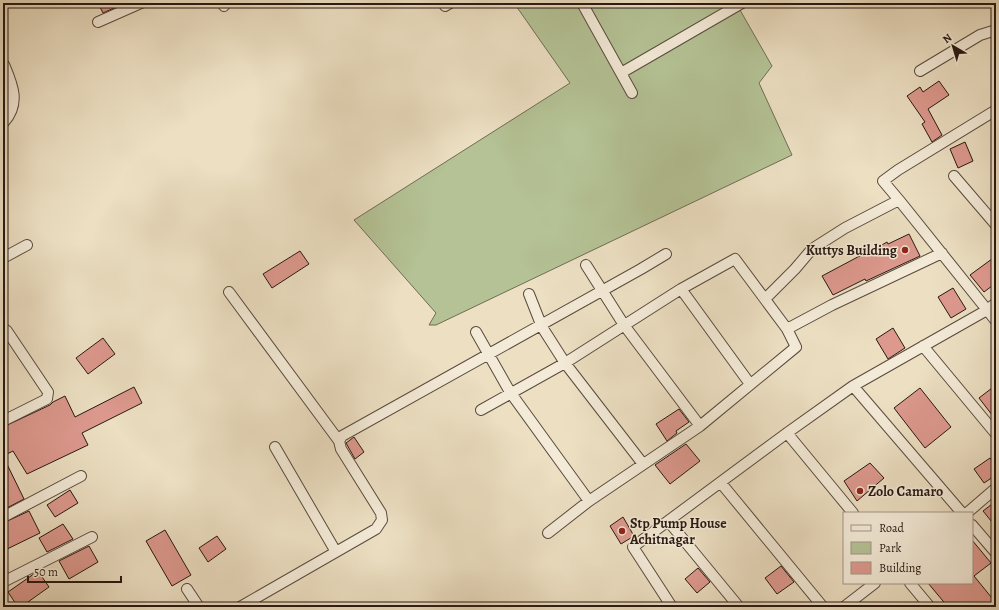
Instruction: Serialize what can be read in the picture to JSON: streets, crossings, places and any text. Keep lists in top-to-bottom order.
{
  "places": ["Kuttys Building", "Zolo Camaro", "Stp Pump House Achitnagar"],
  "legend": ["Road", "Park", "Building"],
  "scale_bar": "50 m",
  "north": "top left"
}
